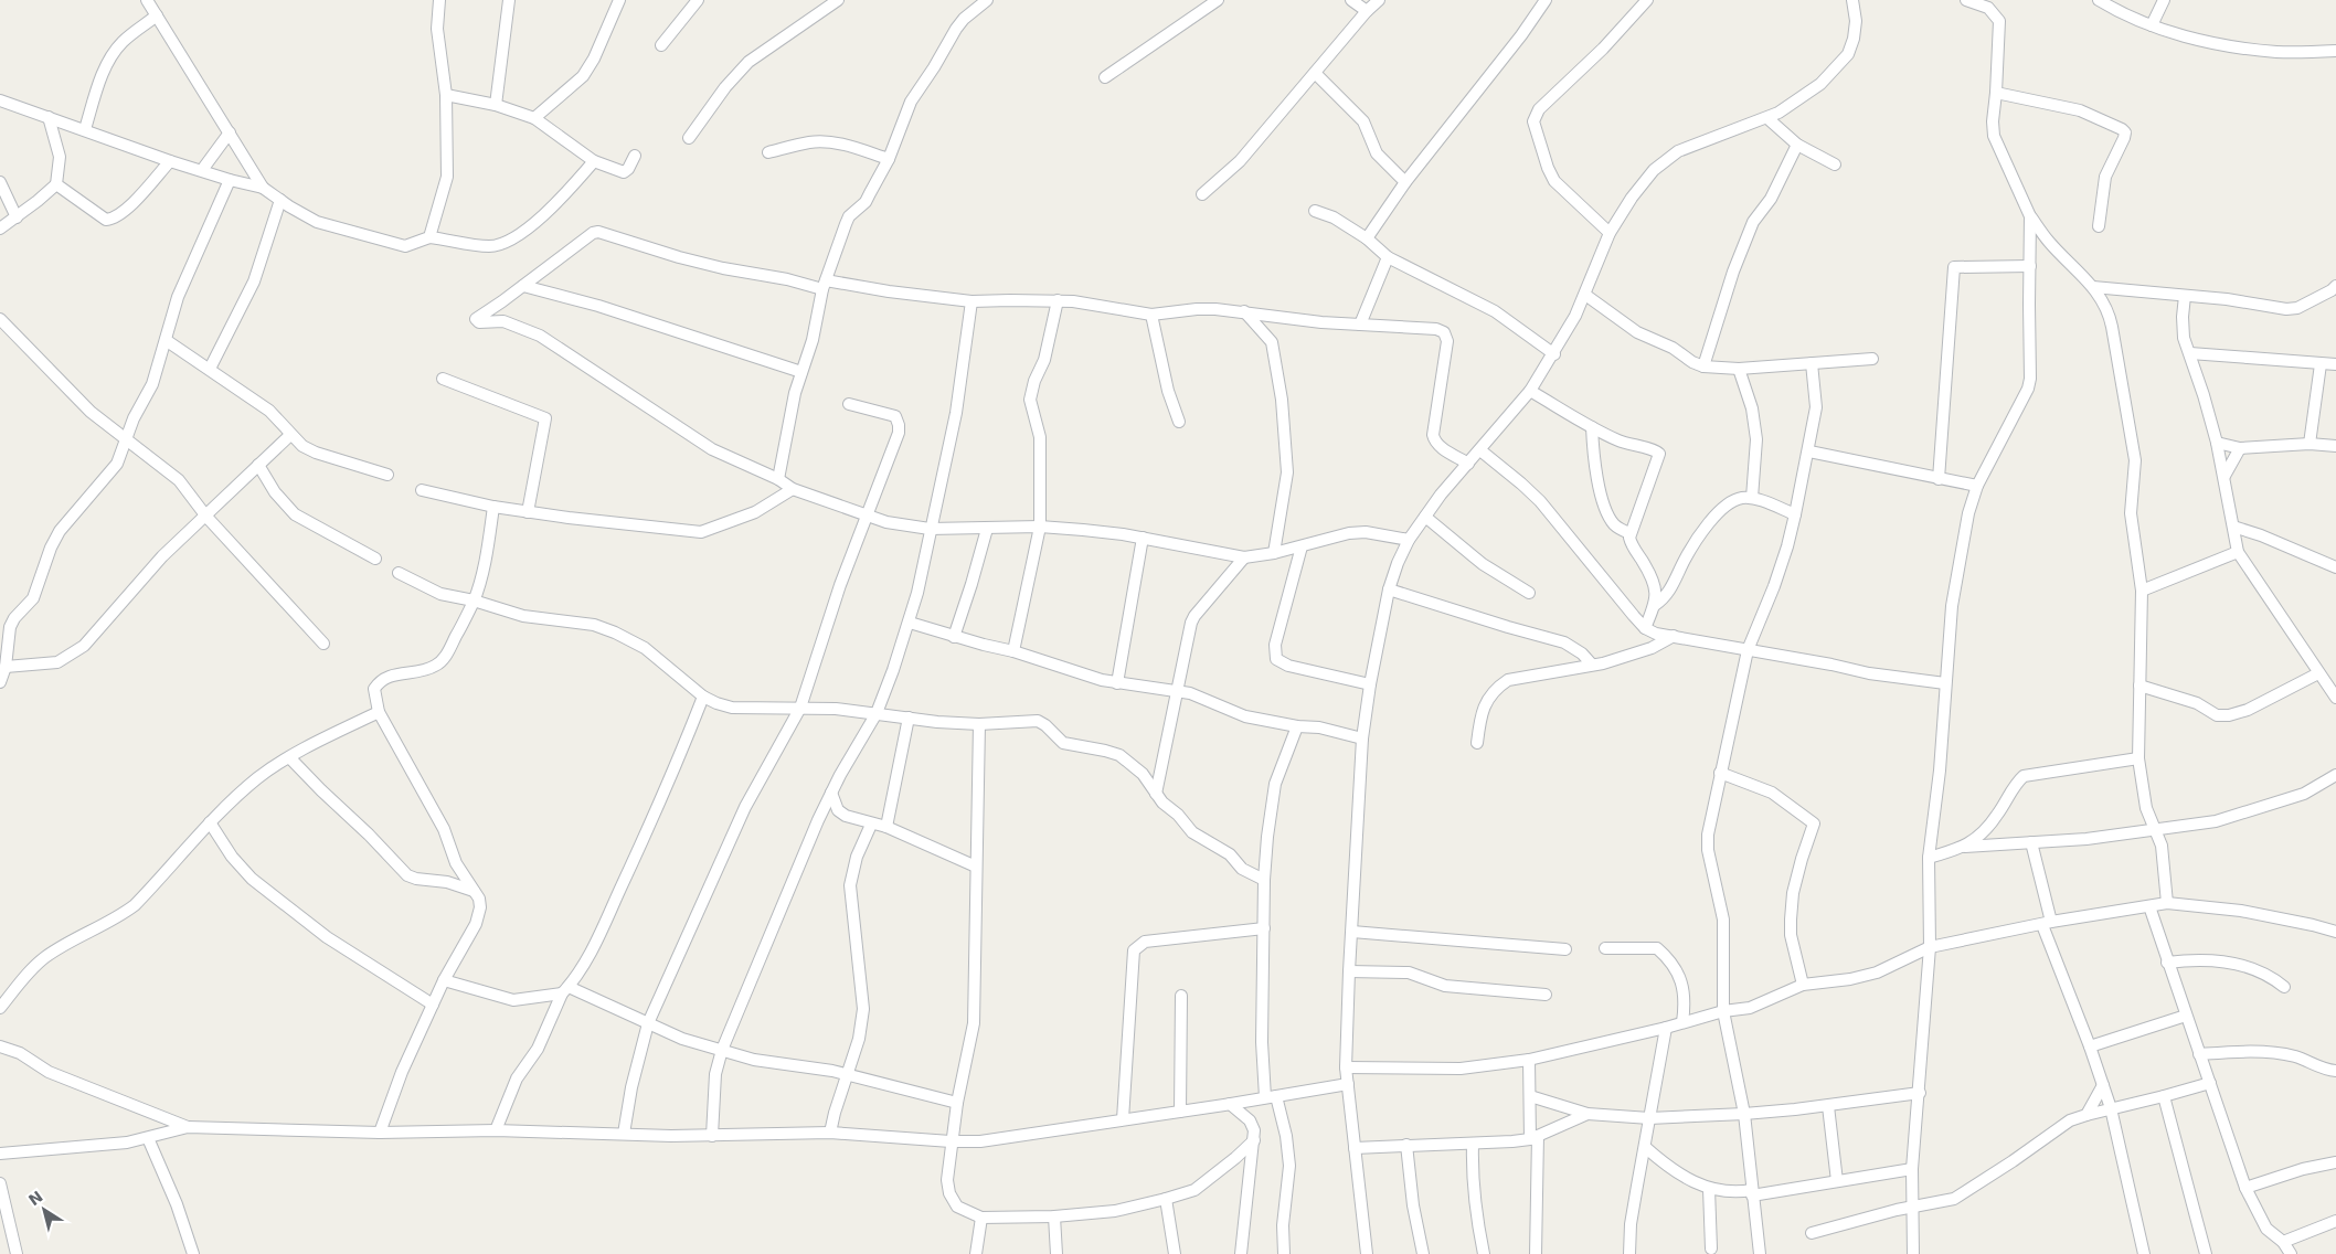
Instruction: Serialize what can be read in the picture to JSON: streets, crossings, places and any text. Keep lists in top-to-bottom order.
{
  "north": "top left"
}
